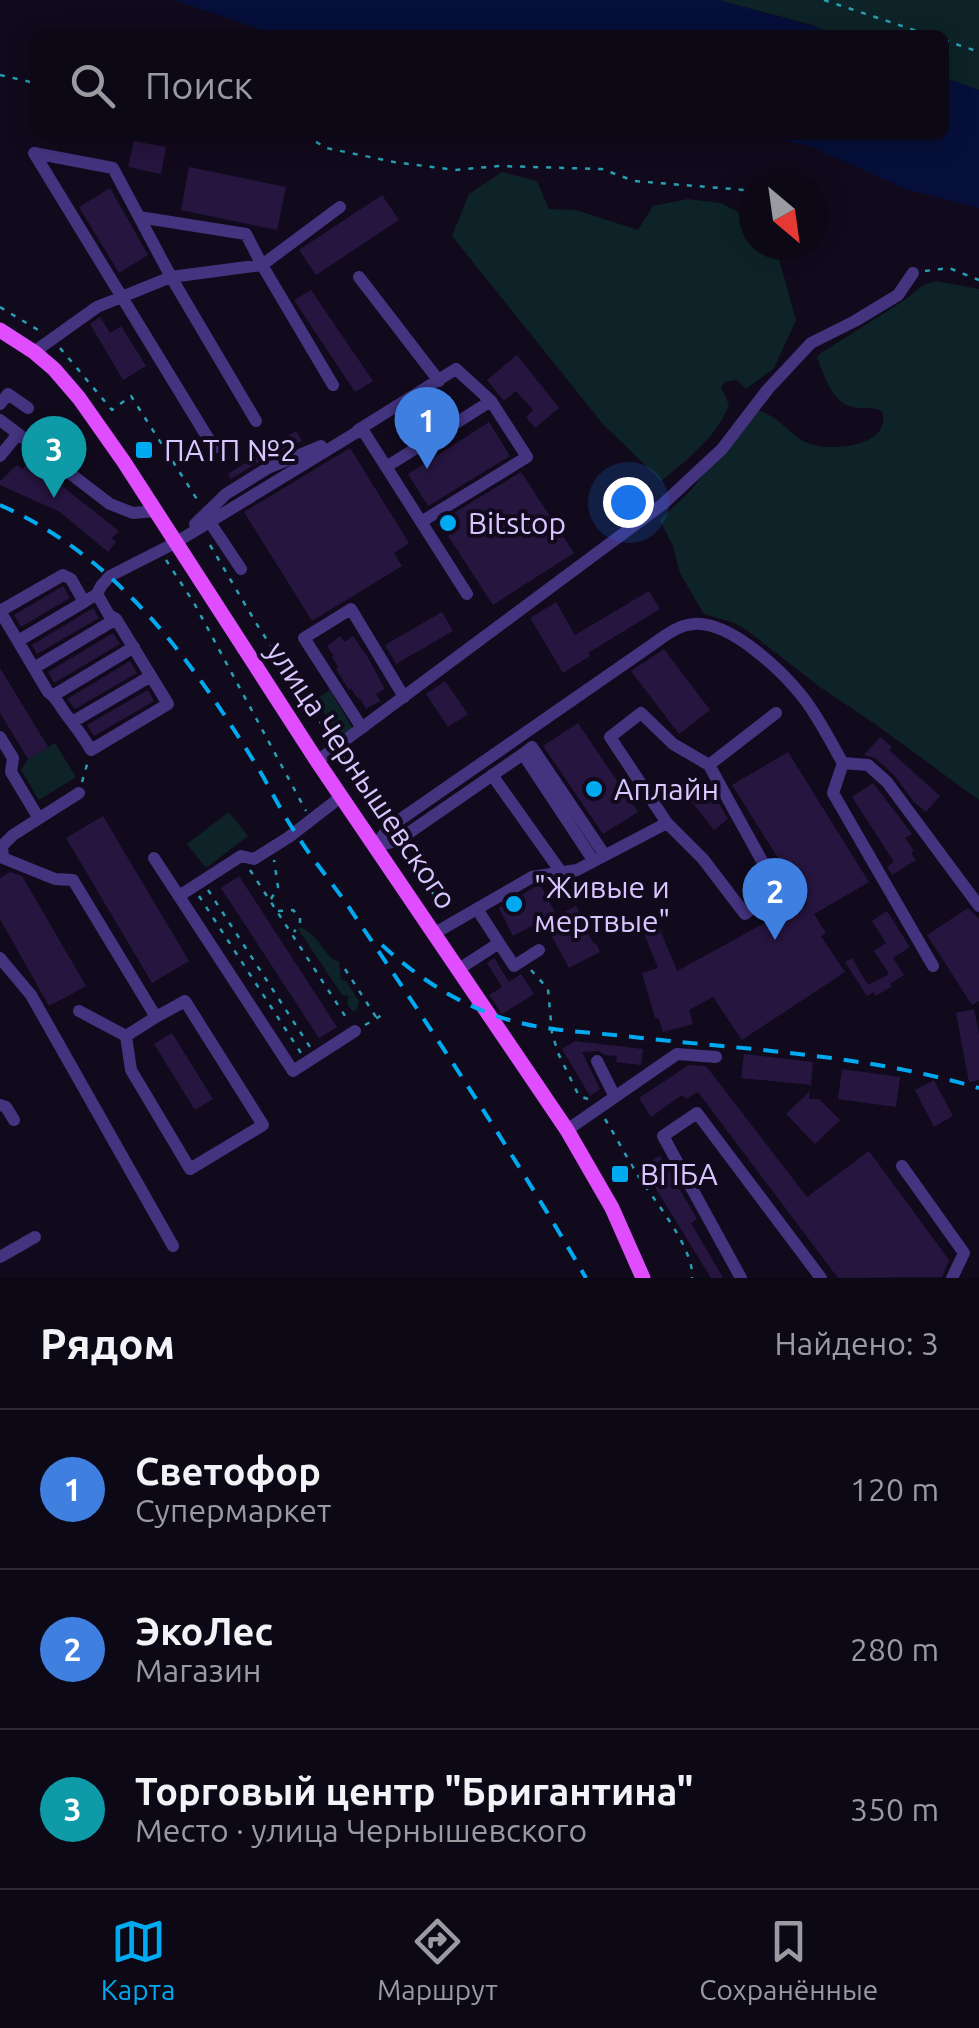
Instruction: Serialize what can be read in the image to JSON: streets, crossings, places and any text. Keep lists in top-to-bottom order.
{
  "streets": {
    "main road": ["улица Чернышевского"]
  },
  "places": {
    "transit": ["ПАТП №2", "ВПБА"],
    "other": ["Bitstop", "Аплайн", "\"Живые и мертвые\""]
  },
  "north": "bottom right",
  "page": {
    "search": "Поиск",
    "pins": ["1", "3", "2"],
    "heading": ["Рядом", "Найдено: 3"],
    "list": [
      {
        "mark": "1",
        "name": "Светофор",
        "note": "Супермаркет",
        "value": "120 m"
      },
      {
        "mark": "2",
        "name": "ЭкоЛес",
        "note": "Магазин",
        "value": "280 m"
      },
      {
        "mark": "3",
        "name": "Торговый центр \"Бригантина\"",
        "note": "Место · улица Чернышевского",
        "value": "350 m"
      }
    ],
    "nav": ["Карта", "Маршрут", "Сохранённые"]
  }
}
